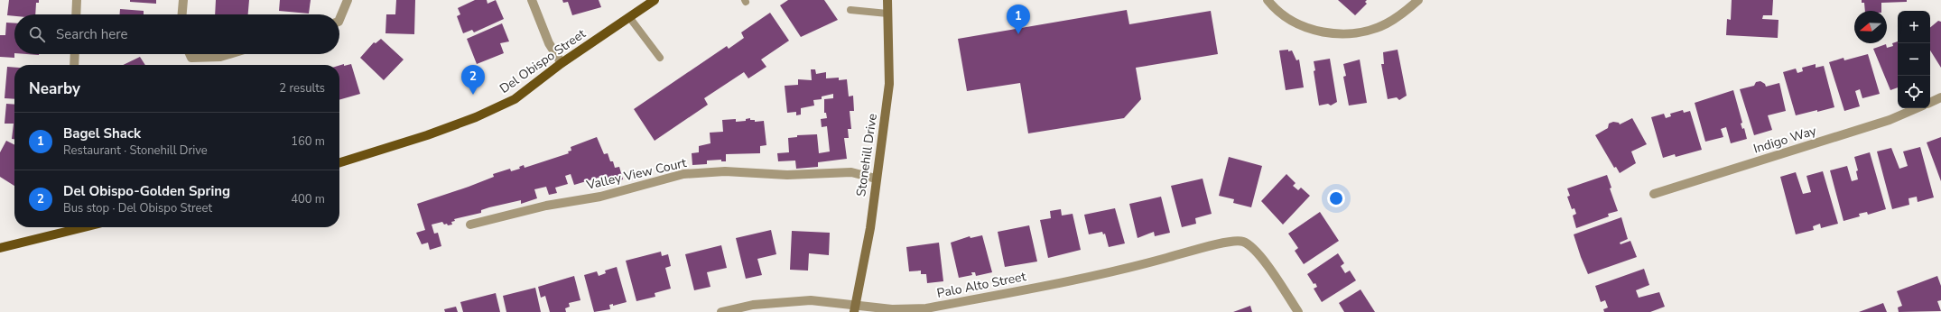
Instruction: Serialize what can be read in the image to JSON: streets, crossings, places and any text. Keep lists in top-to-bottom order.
{
  "streets": {
    "main road": ["Del Obispo Street", "Stonehill Drive"],
    "street": ["Indigo Way", "Valley View Court", "Palo Alto Street"]
  },
  "crossings": [
    ["Stonehill Drive", "Valley View Court"],
    ["Stonehill Drive", "Palo Alto Street"]
  ],
  "north": "left",
  "page": {
    "pins": ["1", "2"],
    "map_buttons": ["+", "−"],
    "search": "Search here",
    "heading": ["Nearby", "2 results"],
    "list": [
      {
        "mark": "1",
        "name": "Bagel Shack",
        "note": "Restaurant · Stonehill Drive",
        "value": "160 m"
      },
      {
        "mark": "2",
        "name": "Del Obispo-Golden Spring",
        "note": "Bus stop · Del Obispo Street",
        "value": "400 m"
      }
    ]
  }
}
